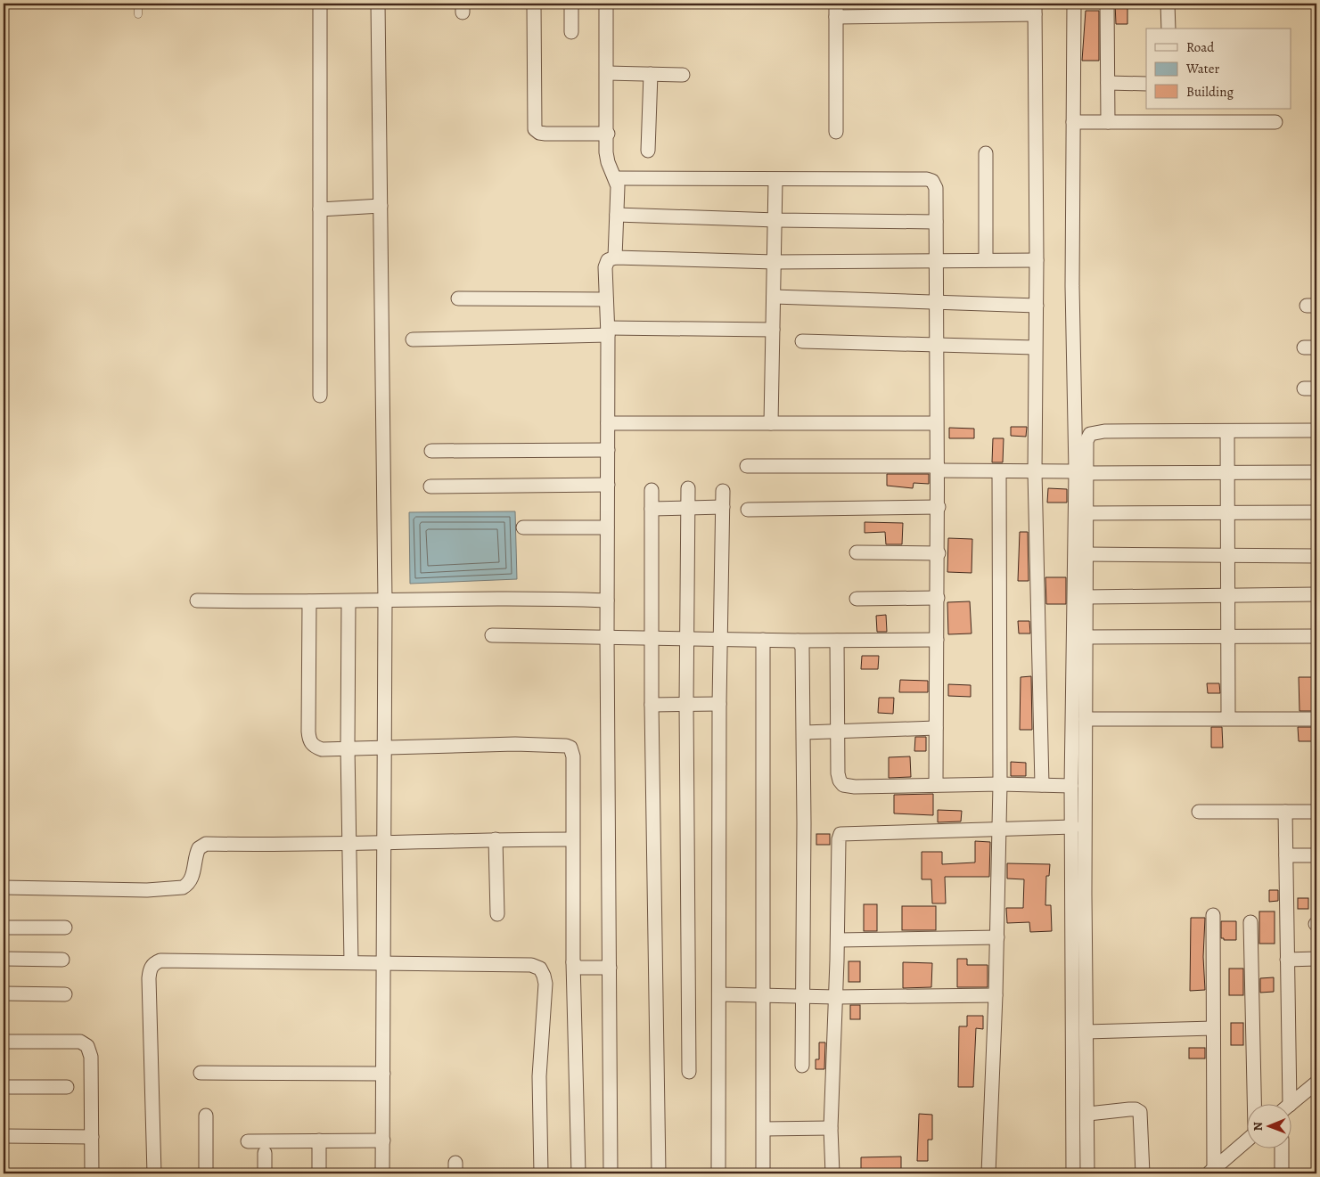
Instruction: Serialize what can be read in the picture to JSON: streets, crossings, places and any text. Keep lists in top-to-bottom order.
{
  "legend": ["Road", "Water", "Building"],
  "north": "left"
}
